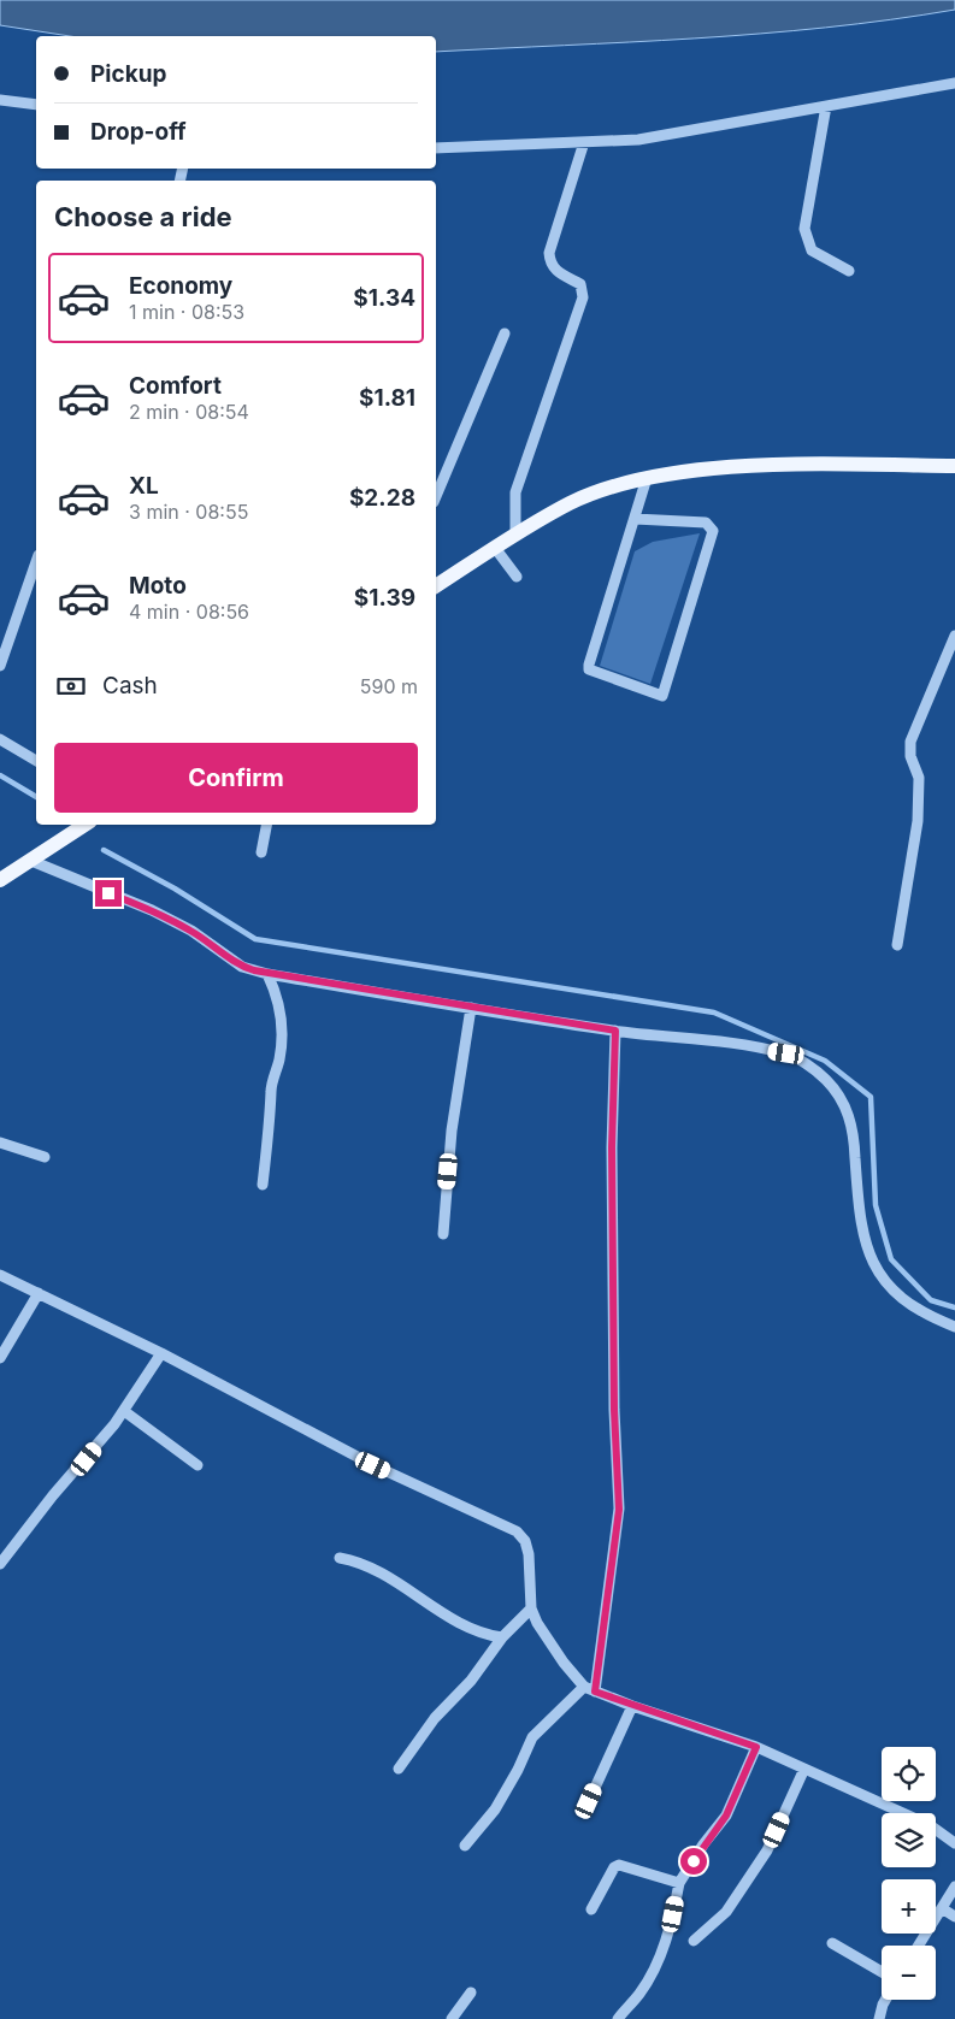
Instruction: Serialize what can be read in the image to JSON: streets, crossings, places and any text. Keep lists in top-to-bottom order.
{
  "page": {
    "banner": ["Pickup", "Drop-off"],
    "heading": "Choose a ride",
    "list": [
      {
        "name": "Economy",
        "note": "1 min · 08:53",
        "value": "$1.34"
      },
      {
        "name": "Comfort",
        "note": "2 min · 08:54",
        "value": "$1.81"
      },
      {
        "name": "XL",
        "note": "3 min · 08:55",
        "value": "$2.28"
      },
      {
        "name": "Moto",
        "note": "4 min · 08:56",
        "value": "$1.39"
      }
    ],
    "pay": ["Cash", "590 m"],
    "buttons": "Confirm",
    "map_buttons": ["+", "−"]
  }
}
